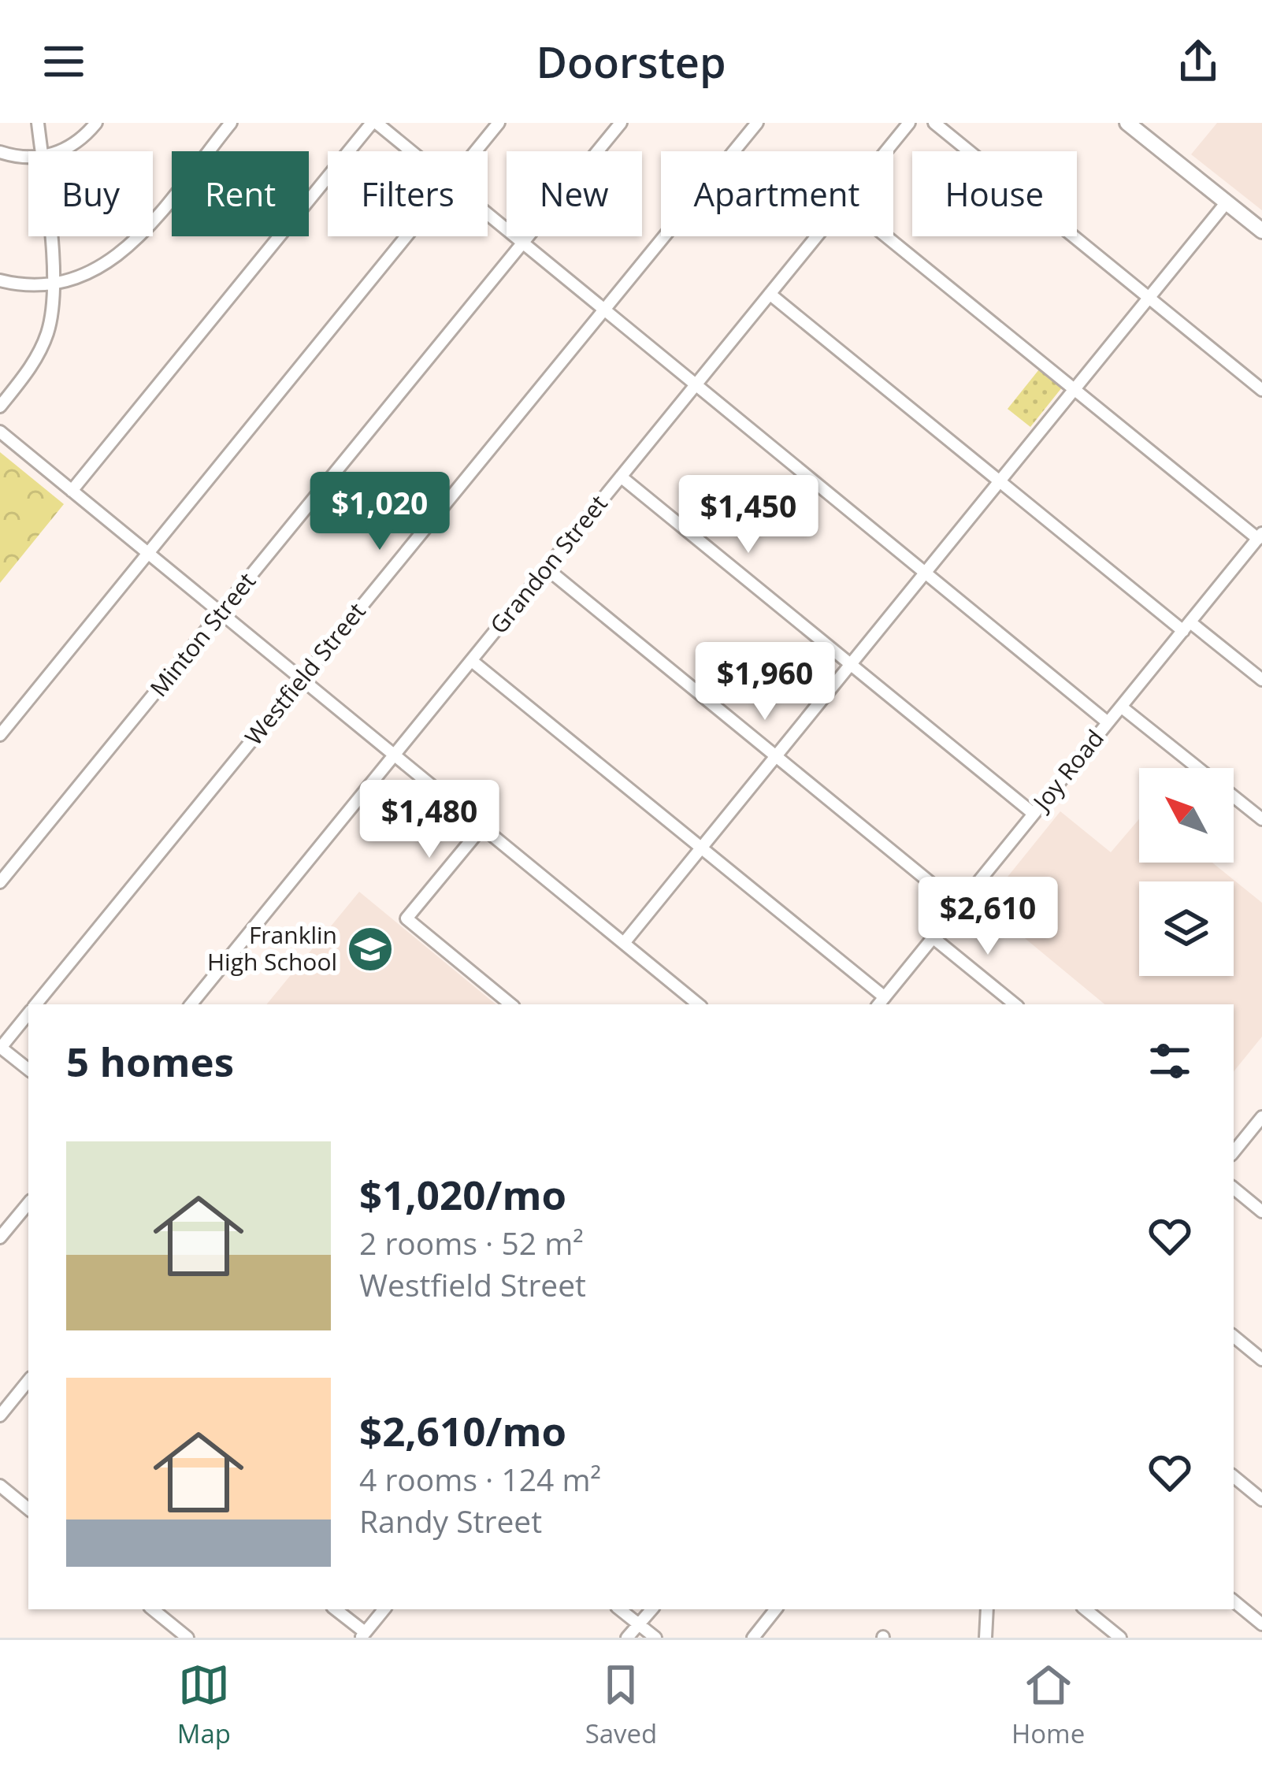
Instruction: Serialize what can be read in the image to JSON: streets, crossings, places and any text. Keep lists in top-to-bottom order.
{
  "streets": {
    "street": [
      "Grandon Street",
      "Minton Street",
      "Westfield Street",
      "Joy Road"
    ]
  },
  "places": {
    "school or university": ["Franklin High School"]
  },
  "north": "top left",
  "page": {
    "header": "Doorstep",
    "chip": [
      "Buy",
      "Rent",
      "Filters",
      "New",
      "Apartment",
      "House"
    ],
    "price": [
      "$1,020",
      "$1,450",
      "$1,960",
      "$1,480",
      "$2,610"
    ],
    "heading": "5 homes",
    "list": [
      {
        "name": "$1,020/mo",
        "note": "2 rooms · 52 m² · Westfield Street"
      },
      {
        "name": "$2,610/mo",
        "note": "4 rooms · 124 m² · Randy Street"
      }
    ],
    "tabs": ["Map", "Saved", "Home"]
  }
}
